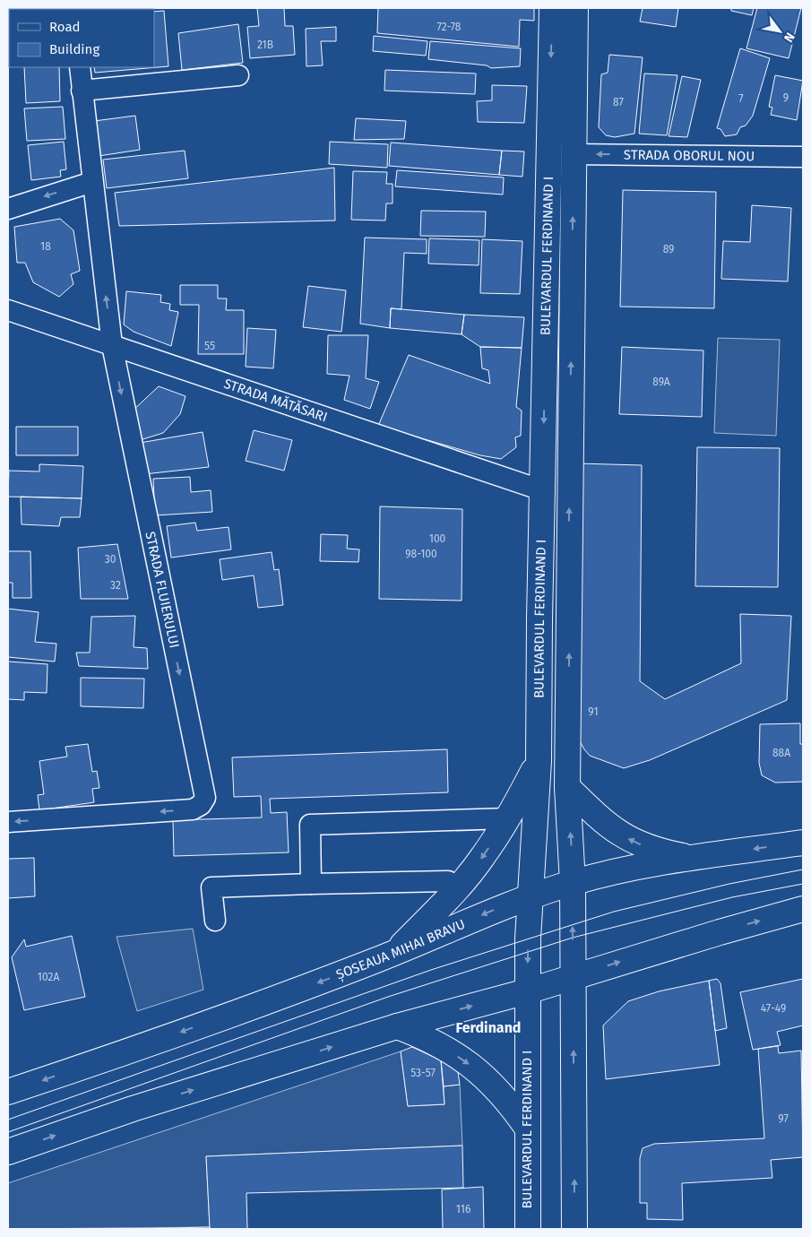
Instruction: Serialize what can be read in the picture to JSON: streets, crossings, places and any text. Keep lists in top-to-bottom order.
{
  "streets": {
    "main road": ["BULEVARDUL FERDINAND I", "ȘOSEAUA MIHAI BRAVU"],
    "street": ["STRADA OBORUL NOU", "STRADA MĂTĂSARI", "STRADA FLUIERULUI"]
  },
  "crossings": [
    ["STRADA OBORUL NOU", "BULEVARDUL FERDINAND I"],
    ["BULEVARDUL FERDINAND I", "STRADA MĂTĂSARI"],
    ["BULEVARDUL FERDINAND I", "ȘOSEAUA MIHAI BRAVU"],
    ["STRADA MĂTĂSARI", "STRADA FLUIERULUI"]
  ],
  "one_way": ["STRADA OBORUL NOU"],
  "districts": ["Ferdinand"],
  "house_numbers": [
    "72-78",
    "21B",
    "9",
    "7",
    "87",
    "18",
    "89",
    "55",
    "89A",
    "100",
    "98-100",
    "30",
    "32",
    "91",
    "88A",
    "102A",
    "47-49",
    "53-57",
    "97",
    "116"
  ],
  "legend": ["Road", "Building"],
  "north": "bottom right"
}
